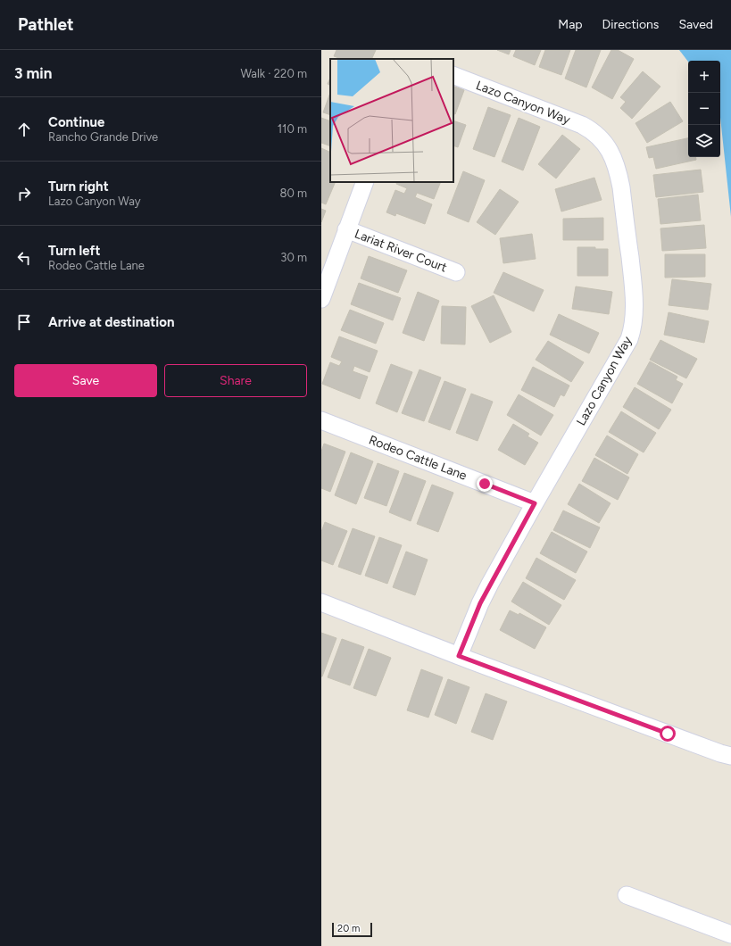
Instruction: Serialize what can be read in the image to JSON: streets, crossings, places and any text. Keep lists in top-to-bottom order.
{
  "streets": {
    "street": ["Lazo Canyon Way", "Lariat River Court", "Rodeo Cattle Lane"]
  },
  "crossings": [
    ["Lazo Canyon Way", "Rodeo Cattle Lane"]
  ],
  "scale_bar": "20 m",
  "page": {
    "header": "Pathlet",
    "nav": ["Map", "Directions", "Saved"],
    "heading": ["3 min", "Walk · 220 m"],
    "map_buttons": ["+", "−"],
    "list": [
      ["Continue", "Rancho Grande Drive", "110 m"],
      ["Turn right", "Lazo Canyon Way", "80 m"],
      ["Turn left", "Rodeo Cattle Lane", "30 m"],
      "Arrive at destination"
    ],
    "buttons": ["Save", "Share"],
    "scale": "20 m"
  }
}
